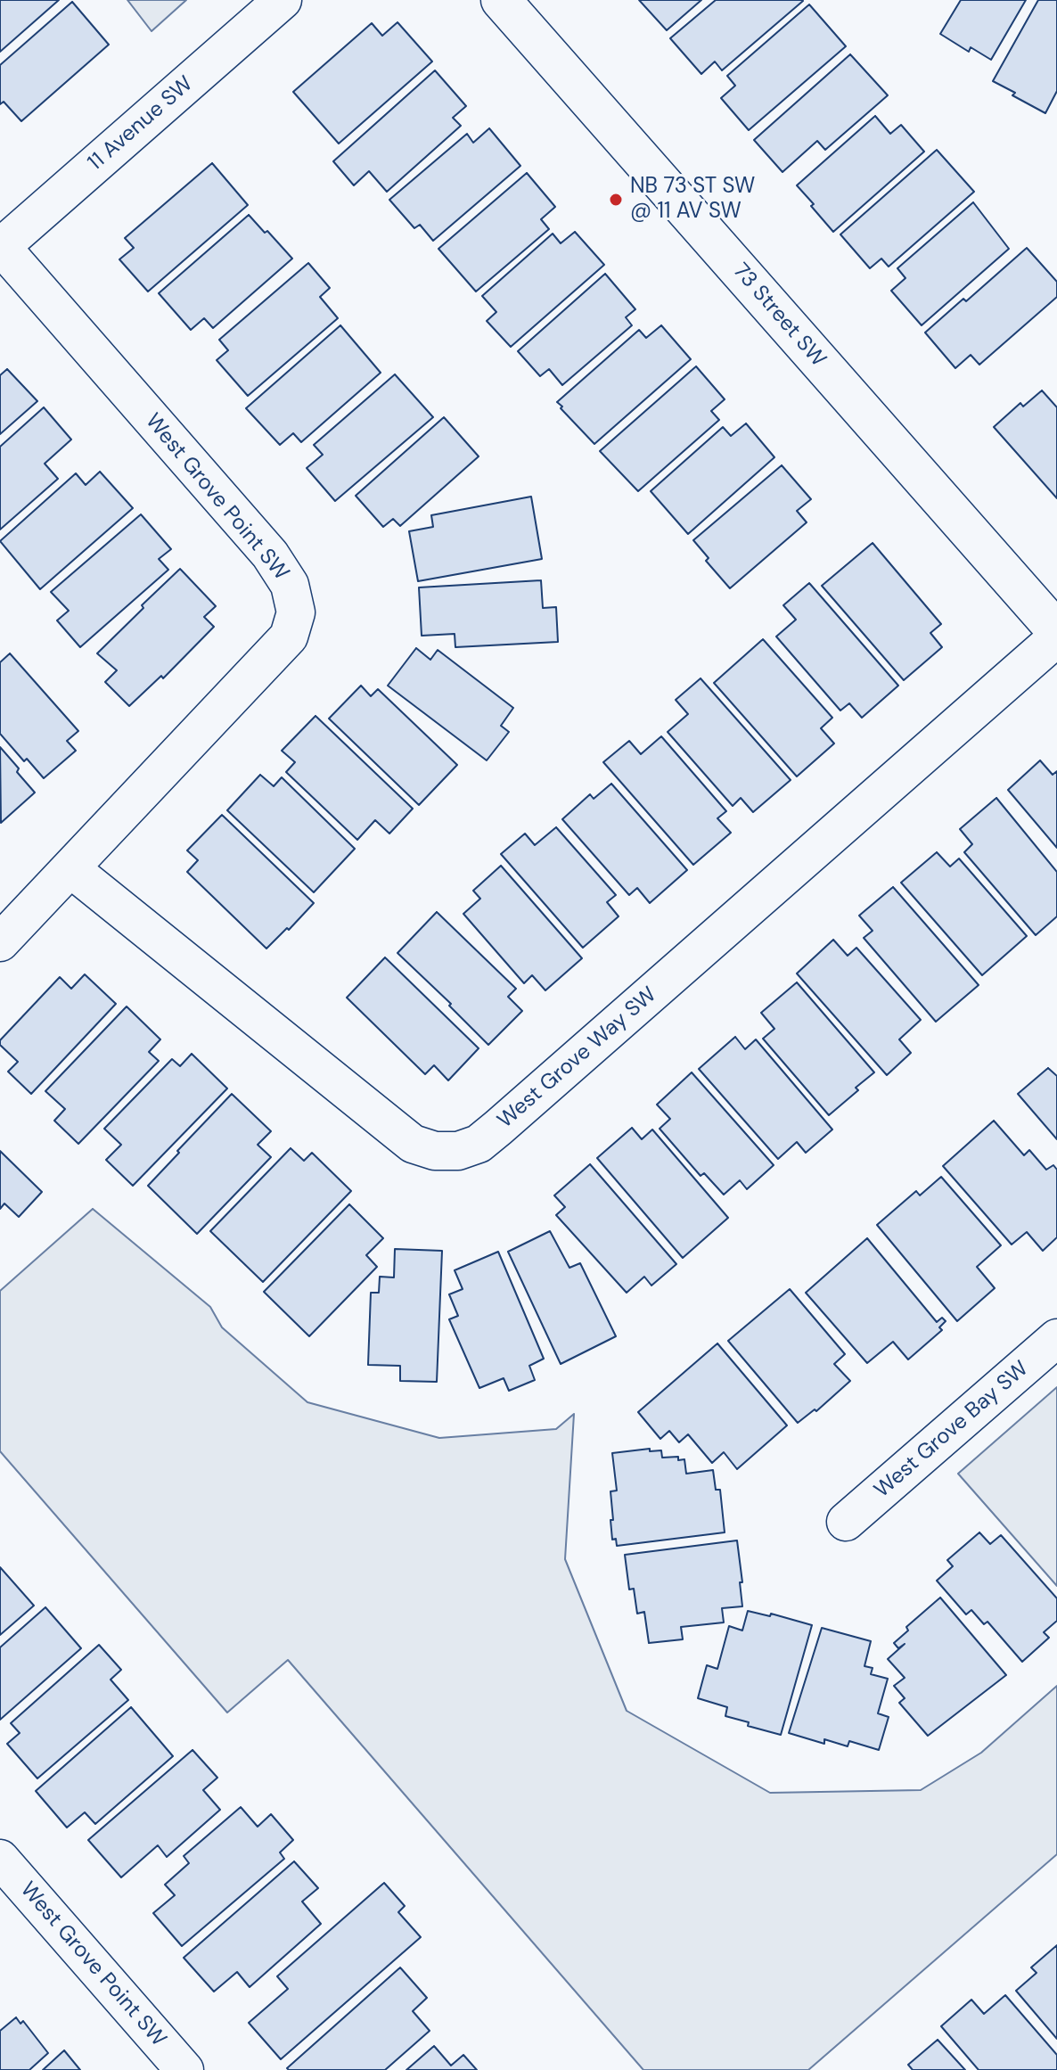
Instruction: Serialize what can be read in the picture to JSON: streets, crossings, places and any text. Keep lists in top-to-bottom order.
{
  "streets": {
    "street": [
      "11 Avenue SW",
      "73 Street SW",
      "West Grove Point SW",
      "West Grove Way SW",
      "West Grove Bay SW"
    ]
  },
  "crossings": [
    ["11 Avenue SW", "West Grove Point SW"],
    ["West Grove Point SW", "West Grove Way SW"]
  ],
  "places": ["NB 73 ST SW @ 11 AV SW"]
}
